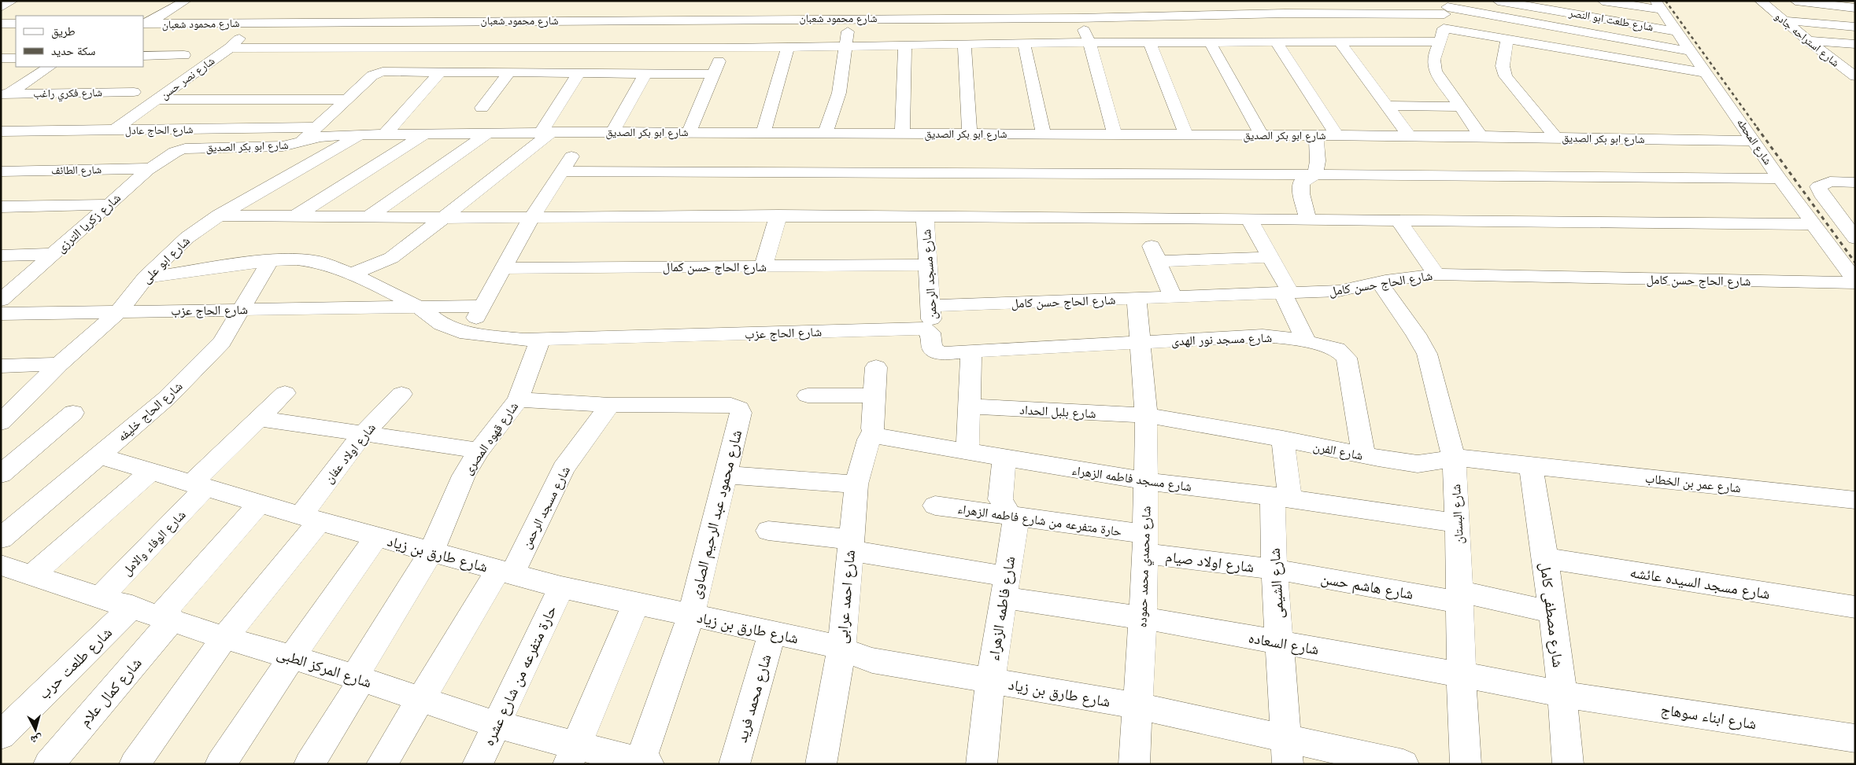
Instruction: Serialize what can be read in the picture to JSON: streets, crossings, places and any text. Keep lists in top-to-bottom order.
{
  "streets": {
    "street": [
      "شارع محمود شعبان",
      "شارع طلعت ابو النصر",
      "شارع استراحه جادو",
      "شارع نصر حسن",
      "شارع فكري راغب",
      "شارع الحاج عادل",
      "شارع ابو بكر الصديق",
      "شارع المحطه",
      "شارع الطائف",
      "شارع زكريا الترزى",
      "شارع ابو على",
      "شارع الحاج حسن كمال",
      "شارع مسجد الرحمن",
      "شارع الحاج حسن كامل",
      "شارع الحاج عزب",
      "شارع مسجد نور الهدى",
      "شارع الحاج خليفه",
      "شارع بلبل الحداد",
      "شارع قهوه المصرى",
      "شارع الفرن",
      "شارع اولاد عفان",
      "شارع مسجد فاطمه الزهراء",
      "شارع عمر بن الخطاب",
      "شارع محمود عبد الرحيم الصاوى",
      "شارع البستان",
      "حارة متفرعه من شارع فاطمه الزهراء",
      "شارع الوفاء والامل",
      "شارع طارق بن زياد",
      "شارع اولاد صيام",
      "شارع محمدي محمد حموده",
      "شارع مسجد السيده عائشه",
      "شارع الشيمى",
      "شارع هاشم حسن",
      "شارع احمد عرابى",
      "شارع فاطمه الزهراء",
      "شارع مصطفى كامل",
      "شارع السعاده",
      "شارع طلعت حرب",
      "شارع المركز الطبى",
      "حارة متفرعه من شارع عشره",
      "شارع كمال علام",
      "شارع محمد فريد",
      "شارع ابناء سوهاج"
    ]
  },
  "crossings": [
    ["شارع محمود شعبان", "شارع نصر حسن"],
    ["شارع طلعت ابو النصر", "شارع المحطه"],
    ["شارع نصر حسن", "شارع الحاج عادل"],
    ["شارع ابو بكر الصديق", "شارع المحطه"],
    ["شارع ابو بكر الصديق", "شارع زكريا الترزى"],
    ["شارع ابو بكر الصديق", "شارع ابو على"],
    ["شارع المحطه", "شارع الحاج حسن كامل"],
    ["شارع الطائف", "شارع زكريا الترزى"],
    ["شارع ابو على", "شارع الحاج عزب"],
    ["شارع الحاج حسن كمال", "شارع مسجد الرحمن"],
    ["شارع مسجد الرحمن", "شارع الحاج حسن كامل"],
    ["شارع مسجد الرحمن", "شارع الحاج عزب"],
    ["شارع مسجد الرحمن", "شارع محمود عبد الرحيم الصاوى"],
    ["شارع مسجد الرحمن", "شارع طارق بن زياد"],
    ["شارع مسجد الرحمن", "شارع المركز الطبى"],
    ["شارع الحاج حسن كامل", "شارع البستان"],
    ["شارع الحاج حسن كامل", "شارع محمدي محمد حموده"],
    ["شارع الحاج عزب", "شارع الحاج خليفه"],
    ["شارع الحاج عزب", "شارع قهوه المصرى"],
    ["شارع مسجد نور الهدى", "شارع الفرن"],
    ["شارع مسجد نور الهدى", "شارع محمدي محمد حموده"],
    ["شارع الحاج خليفه", "شارع طارق بن زياد"],
    ["شارع بلبل الحداد", "شارع الفرن"],
    ["شارع بلبل الحداد", "شارع محمدي محمد حموده"],
    ["شارع قهوه المصرى", "شارع طارق بن زياد"],
    ["شارع قهوه المصرى", "شارع المركز الطبى"],
    ["شارع الفرن", "شارع عمر بن الخطاب"],
    ["شارع الفرن", "شارع البستان"],
    ["شارع الفرن", "شارع محمدي محمد حموده"],
    ["شارع الفرن", "شارع الشيمى"],
    ["شارع الفرن", "شارع مصطفى كامل"],
    ["شارع اولاد عفان", "شارع طارق بن زياد"],
    ["شارع اولاد عفان", "شارع المركز الطبى"],
    ["شارع مسجد فاطمه الزهراء", "شارع البستان"],
    ["شارع مسجد فاطمه الزهراء", "شارع محمدي محمد حموده"],
    ["شارع مسجد فاطمه الزهراء", "شارع الشيمى"],
    ["شارع مسجد فاطمه الزهراء", "شارع احمد عرابى"],
    ["شارع مسجد فاطمه الزهراء", "شارع فاطمه الزهراء"],
    ["شارع عمر بن الخطاب", "شارع مصطفى كامل"],
    ["شارع محمود عبد الرحيم الصاوى", "شارع طارق بن زياد"],
    ["شارع محمود عبد الرحيم الصاوى", "شارع المركز الطبى"],
    ["شارع البستان", "شارع هاشم حسن"],
    ["شارع البستان", "شارع السعاده"],
    ["حارة متفرعه من شارع فاطمه الزهراء", "شارع اولاد صيام"],
    ["حارة متفرعه من شارع فاطمه الزهراء", "شارع محمدي محمد حموده"],
    ["حارة متفرعه من شارع فاطمه الزهراء", "شارع فاطمه الزهراء"],
    ["شارع الوفاء والامل", "شارع طارق بن زياد"],
    ["شارع الوفاء والامل", "شارع المركز الطبى"],
    ["شارع طارق بن زياد", "شارع محمدي محمد حموده"],
    ["شارع طارق بن زياد", "شارع الشيمى"],
    ["شارع طارق بن زياد", "شارع احمد عرابى"],
    ["شارع طارق بن زياد", "شارع فاطمه الزهراء"],
    ["شارع طارق بن زياد", "حارة متفرعه من شارع عشره"],
    ["شارع طارق بن زياد", "شارع كمال علام"],
    ["شارع طارق بن زياد", "شارع محمد فريد"],
    ["شارع اولاد صيام", "شارع محمدي محمد حموده"],
    ["شارع اولاد صيام", "شارع الشيمى"],
    ["شارع اولاد صيام", "شارع هاشم حسن"],
    ["شارع محمدي محمد حموده", "شارع السعاده"],
    ["شارع مسجد السيده عائشه", "شارع مصطفى كامل"],
    ["شارع الشيمى", "شارع هاشم حسن"],
    ["شارع الشيمى", "شارع السعاده"],
    ["شارع هاشم حسن", "شارع مصطفى كامل"],
    ["شارع احمد عرابى", "شارع السعاده"],
    ["شارع فاطمه الزهراء", "شارع السعاده"],
    ["شارع مصطفى كامل", "شارع السعاده"],
    ["شارع مصطفى كامل", "شارع ابناء سوهاج"],
    ["شارع السعاده", "شارع ابناء سوهاج"],
    ["شارع طلعت حرب", "شارع المركز الطبى"],
    ["شارع المركز الطبى", "حارة متفرعه من شارع عشره"],
    ["شارع المركز الطبى", "شارع كمال علام"]
  ],
  "legend": ["طريق", "سكة حديد"],
  "north": "bottom"
}
